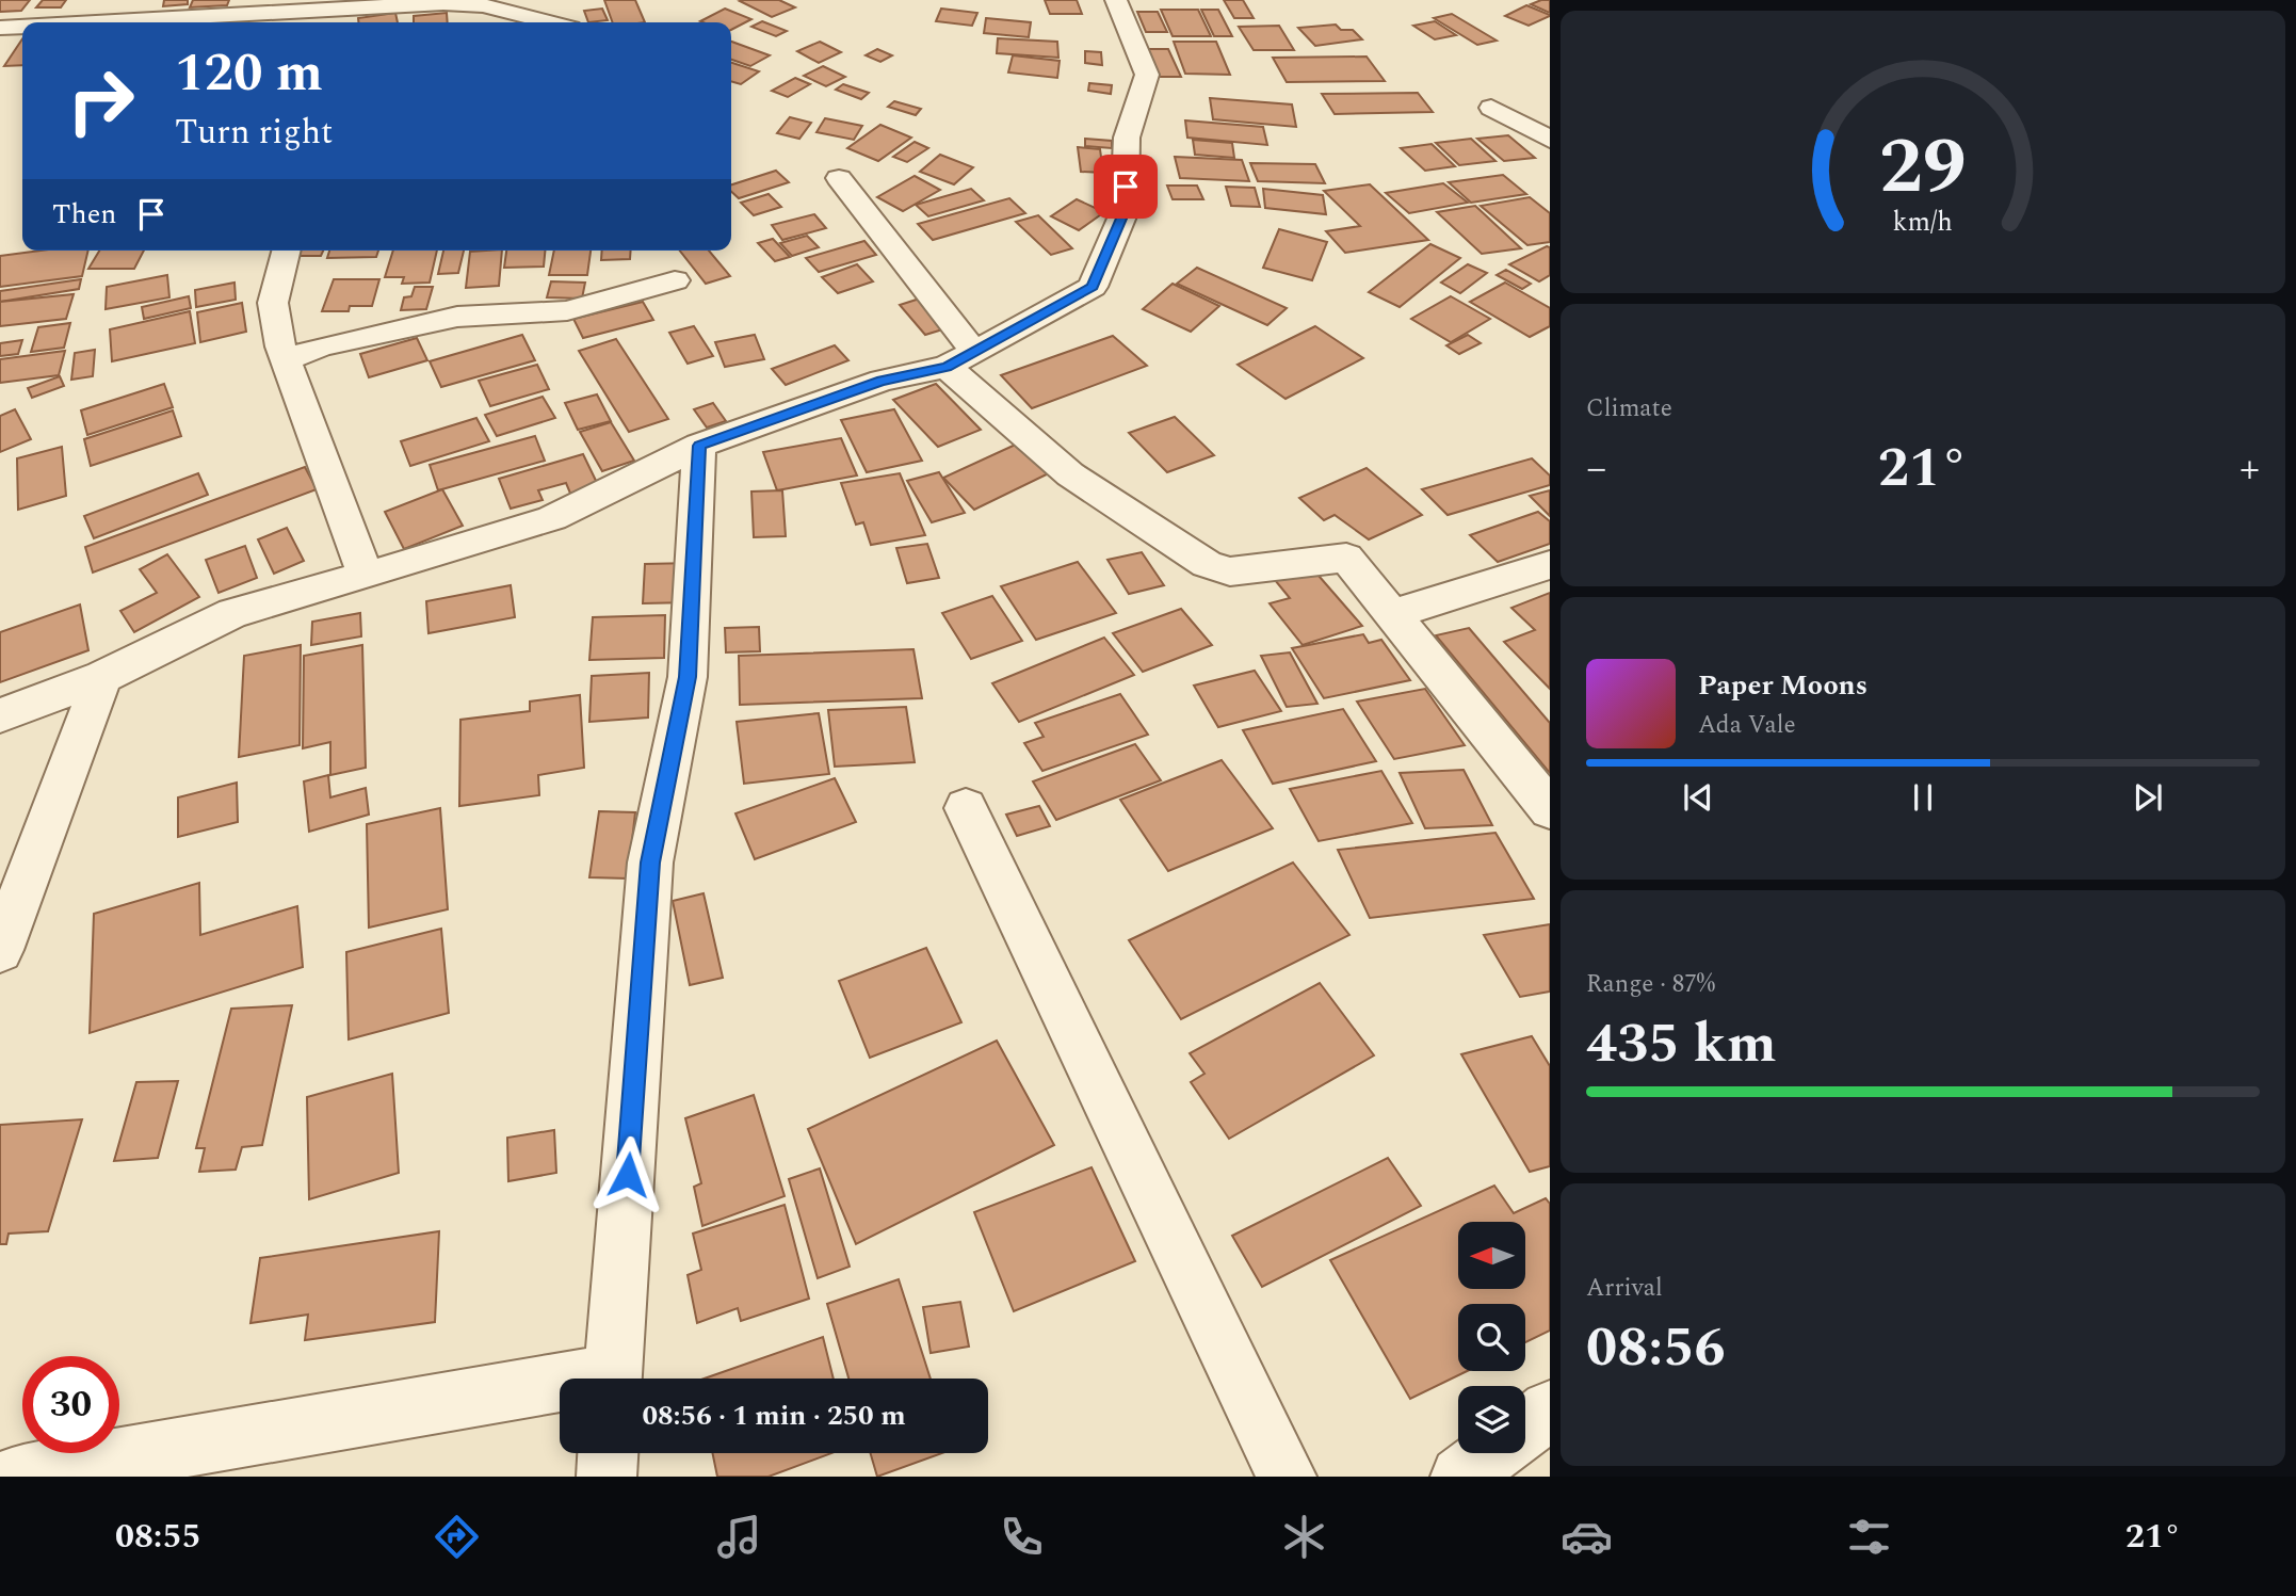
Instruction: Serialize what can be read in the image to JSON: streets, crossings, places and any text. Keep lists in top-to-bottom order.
{
  "north": "left",
  "page": {
    "turn": ["120 m", "Turn right"],
    "then": "Then",
    "tile": [
      "Climate",
      ["Range · 87%", "435 km"],
      ["Arrival", "08:56"]
    ],
    "heat": ["−", "21°", "+"],
    "song": ["Paper Moons", "Ada Vale"],
    "limit": "30",
    "trip": "08:56 · 1 min · 250 m",
    "tabs": ["08:55", "21°"],
    "gauge": ["29", "km/h"]
  }
}
